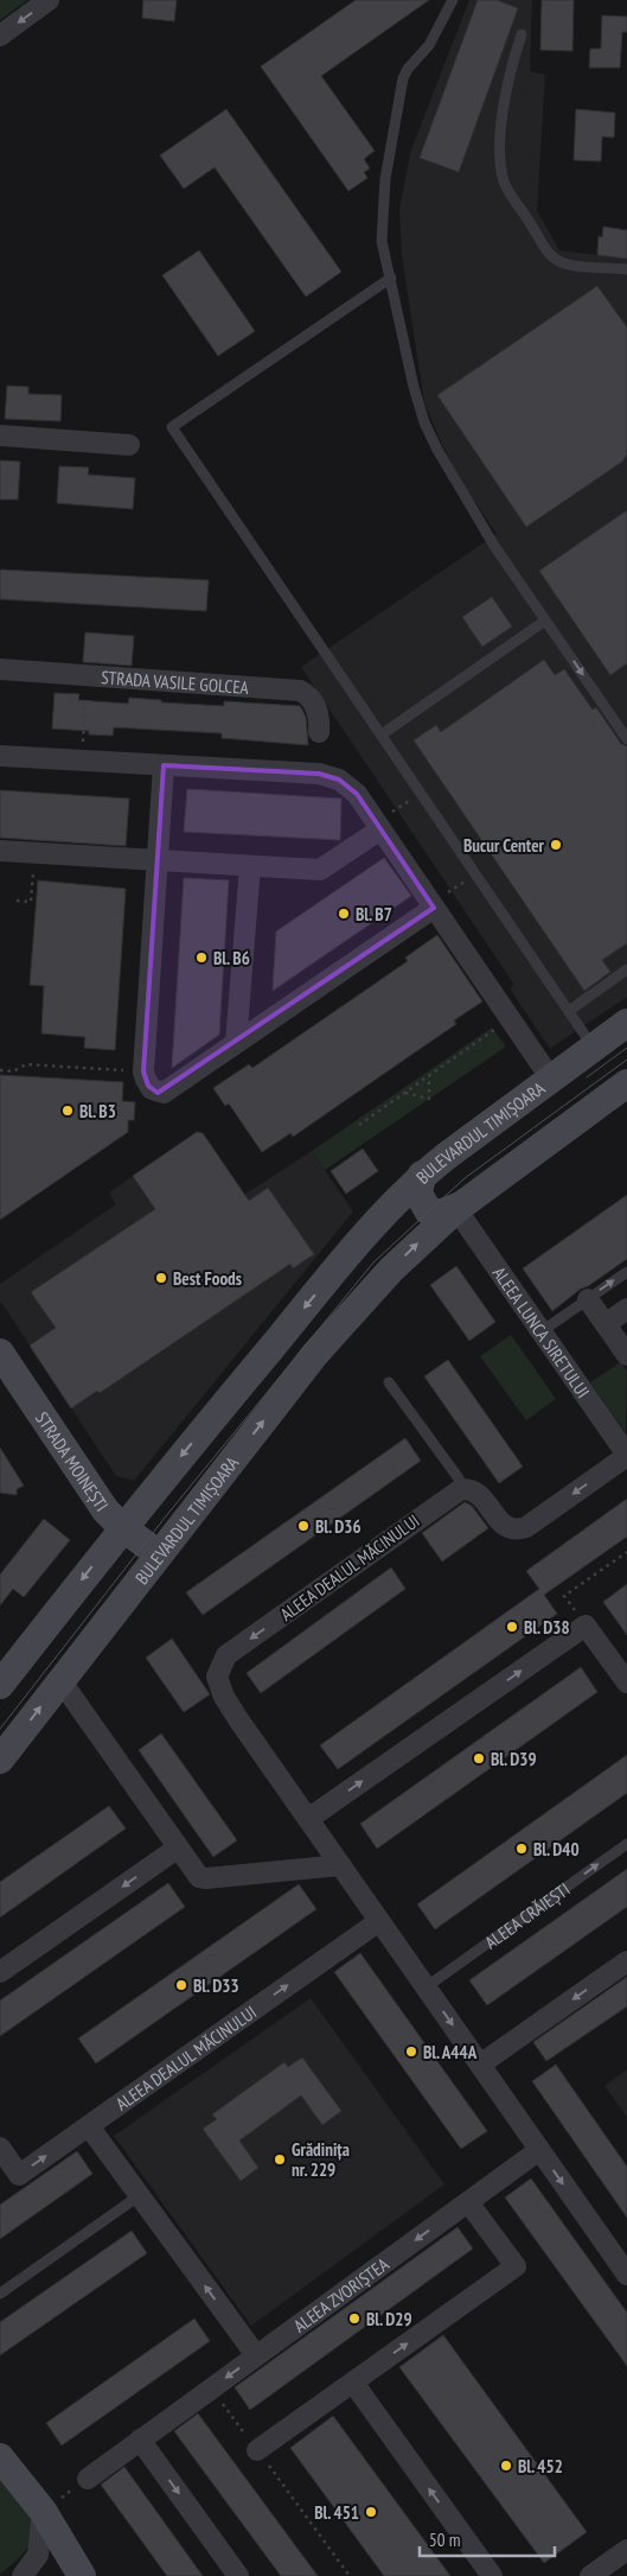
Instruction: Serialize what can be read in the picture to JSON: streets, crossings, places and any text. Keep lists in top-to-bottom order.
{
  "streets": {
    "main road": ["BULEVARDUL TIMIȘOARA", "STRADA MOINEȘTI"],
    "street": [
      "STRADA VASILE GOLCEA",
      "ALEEA LUNCA SIRETULUI",
      "ALEEA DEALUL MĂCINULUI",
      "ALEEA ZVORIȘTEA"
    ],
    "lane": ["ALEEA CRĂIEȘTI"]
  },
  "crossings": [
    ["BULEVARDUL TIMIȘOARA", "ALEEA LUNCA SIRETULUI"],
    ["BULEVARDUL TIMIȘOARA", "STRADA MOINEȘTI"],
    ["ALEEA DEALUL MĂCINULUI", "ALEEA CRĂIEȘTI"],
    ["ALEEA DEALUL MĂCINULUI", "ALEEA ZVORIȘTEA"]
  ],
  "one_way": ["ALEEA CRĂIEȘTI"],
  "places": [
    "Bucur Center",
    "Bl. B7",
    "Bl. B6",
    "Bl. B3",
    "Best Foods",
    "Bl. D36",
    "Bl. D38",
    "Bl. D39",
    "Bl. D40",
    "Bl. D33",
    "Bl. A44A",
    "Grădinița nr. 229",
    "Bl. D29",
    "Bl. 452",
    "Bl. 451"
  ],
  "scale_bar": "50 m"
}
